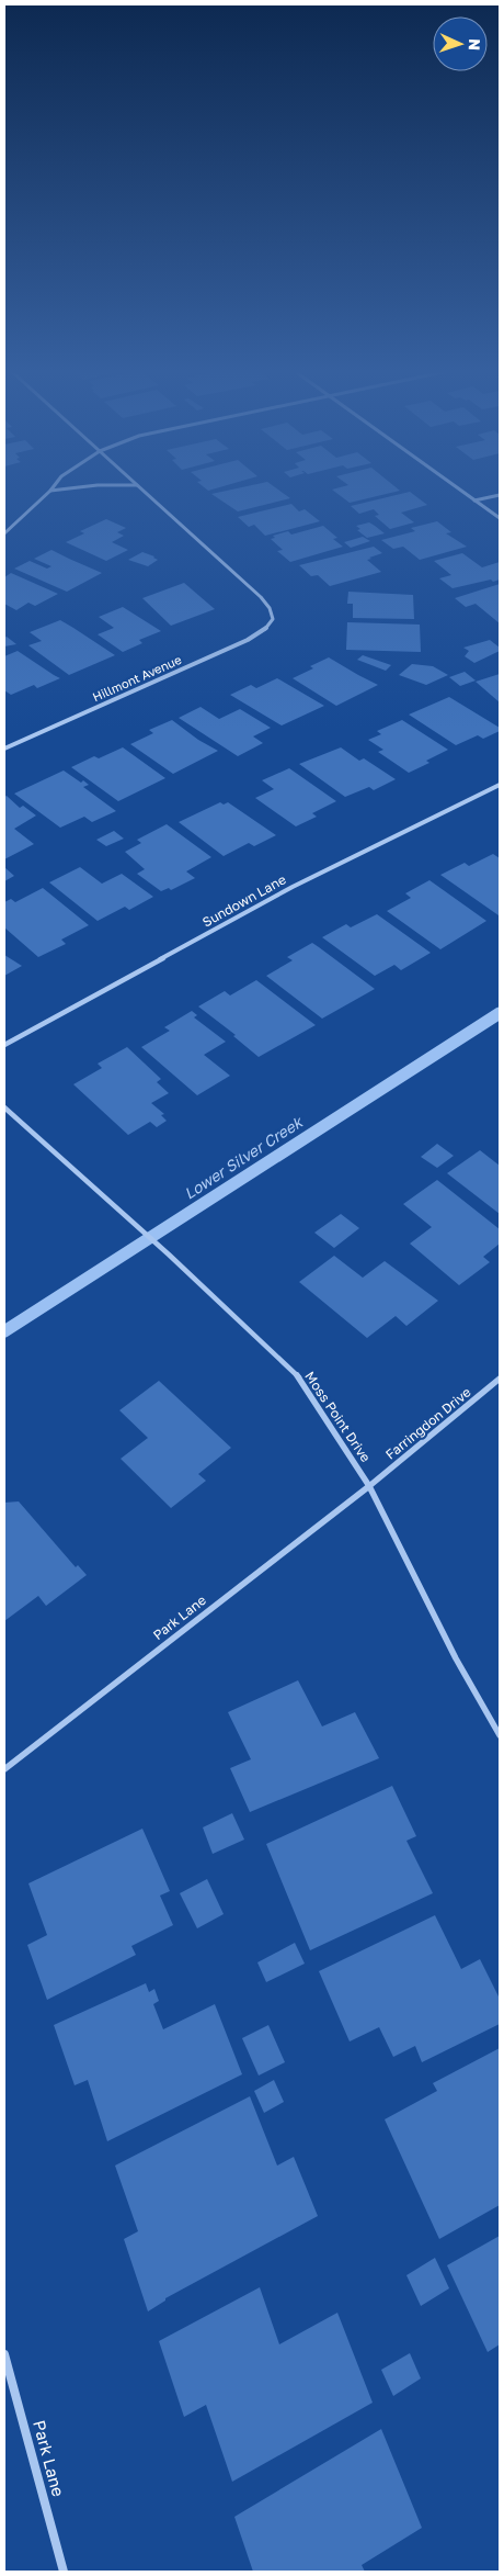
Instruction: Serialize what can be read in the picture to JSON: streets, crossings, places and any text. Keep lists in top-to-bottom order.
{
  "streets": {
    "street": [
      "Hillmont Avenue",
      "Sundown Lane",
      "Moss Point Drive",
      "Farringdon Drive",
      "Park Lane"
    ]
  },
  "crossings": [
    ["Moss Point Drive", "Farringdon Drive"],
    ["Moss Point Drive", "Park Lane"],
    ["Farringdon Drive", "Park Lane"]
  ],
  "water": ["Lower Silver Creek"],
  "north": "right"
}
